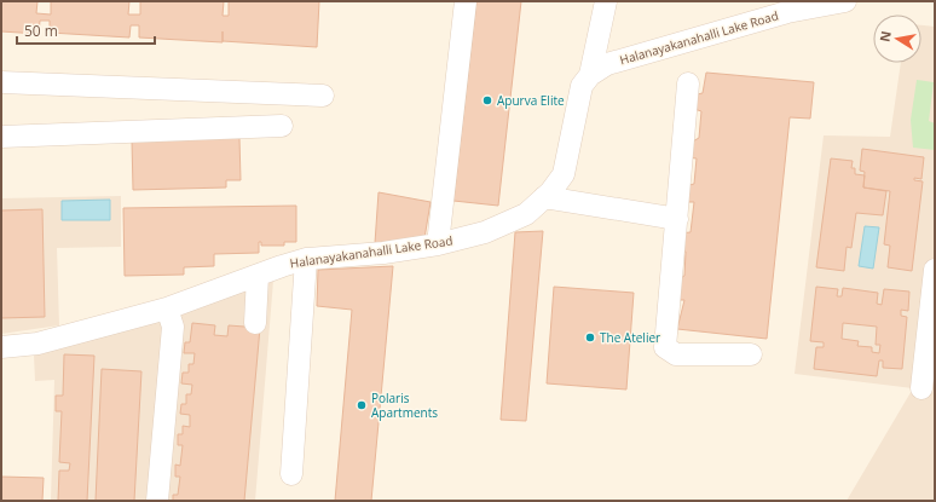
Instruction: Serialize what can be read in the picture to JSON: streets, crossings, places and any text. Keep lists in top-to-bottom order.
{
  "streets": {
    "street": ["Halanayakanahalli Lake Road"]
  },
  "places": ["Apurva Elite", "The Atelier", "Polaris Apartments"],
  "scale_bar": "50 m",
  "north": "left"
}
